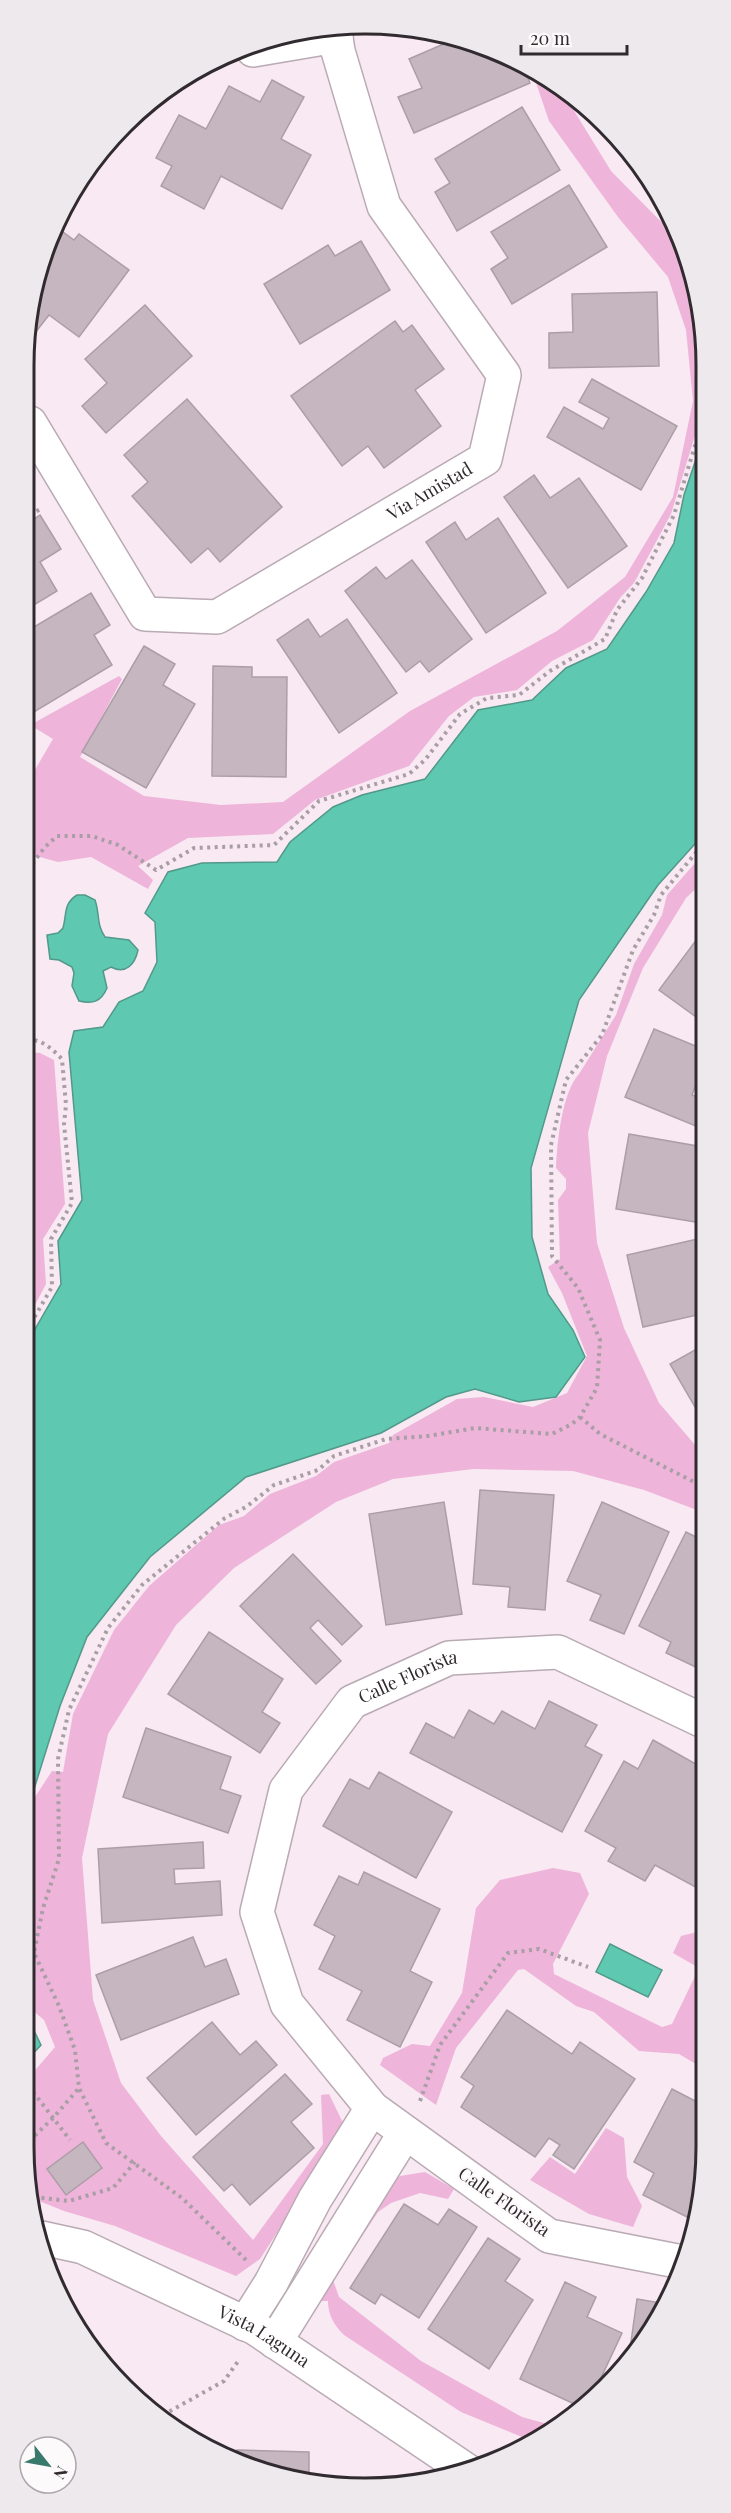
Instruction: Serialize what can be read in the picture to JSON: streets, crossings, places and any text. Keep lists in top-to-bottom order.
{
  "streets": {
    "street": ["Via Amistad", "Calle Florista", "Vista Laguna"]
  },
  "scale_bar": "20 m",
  "north": "bottom right"
}
